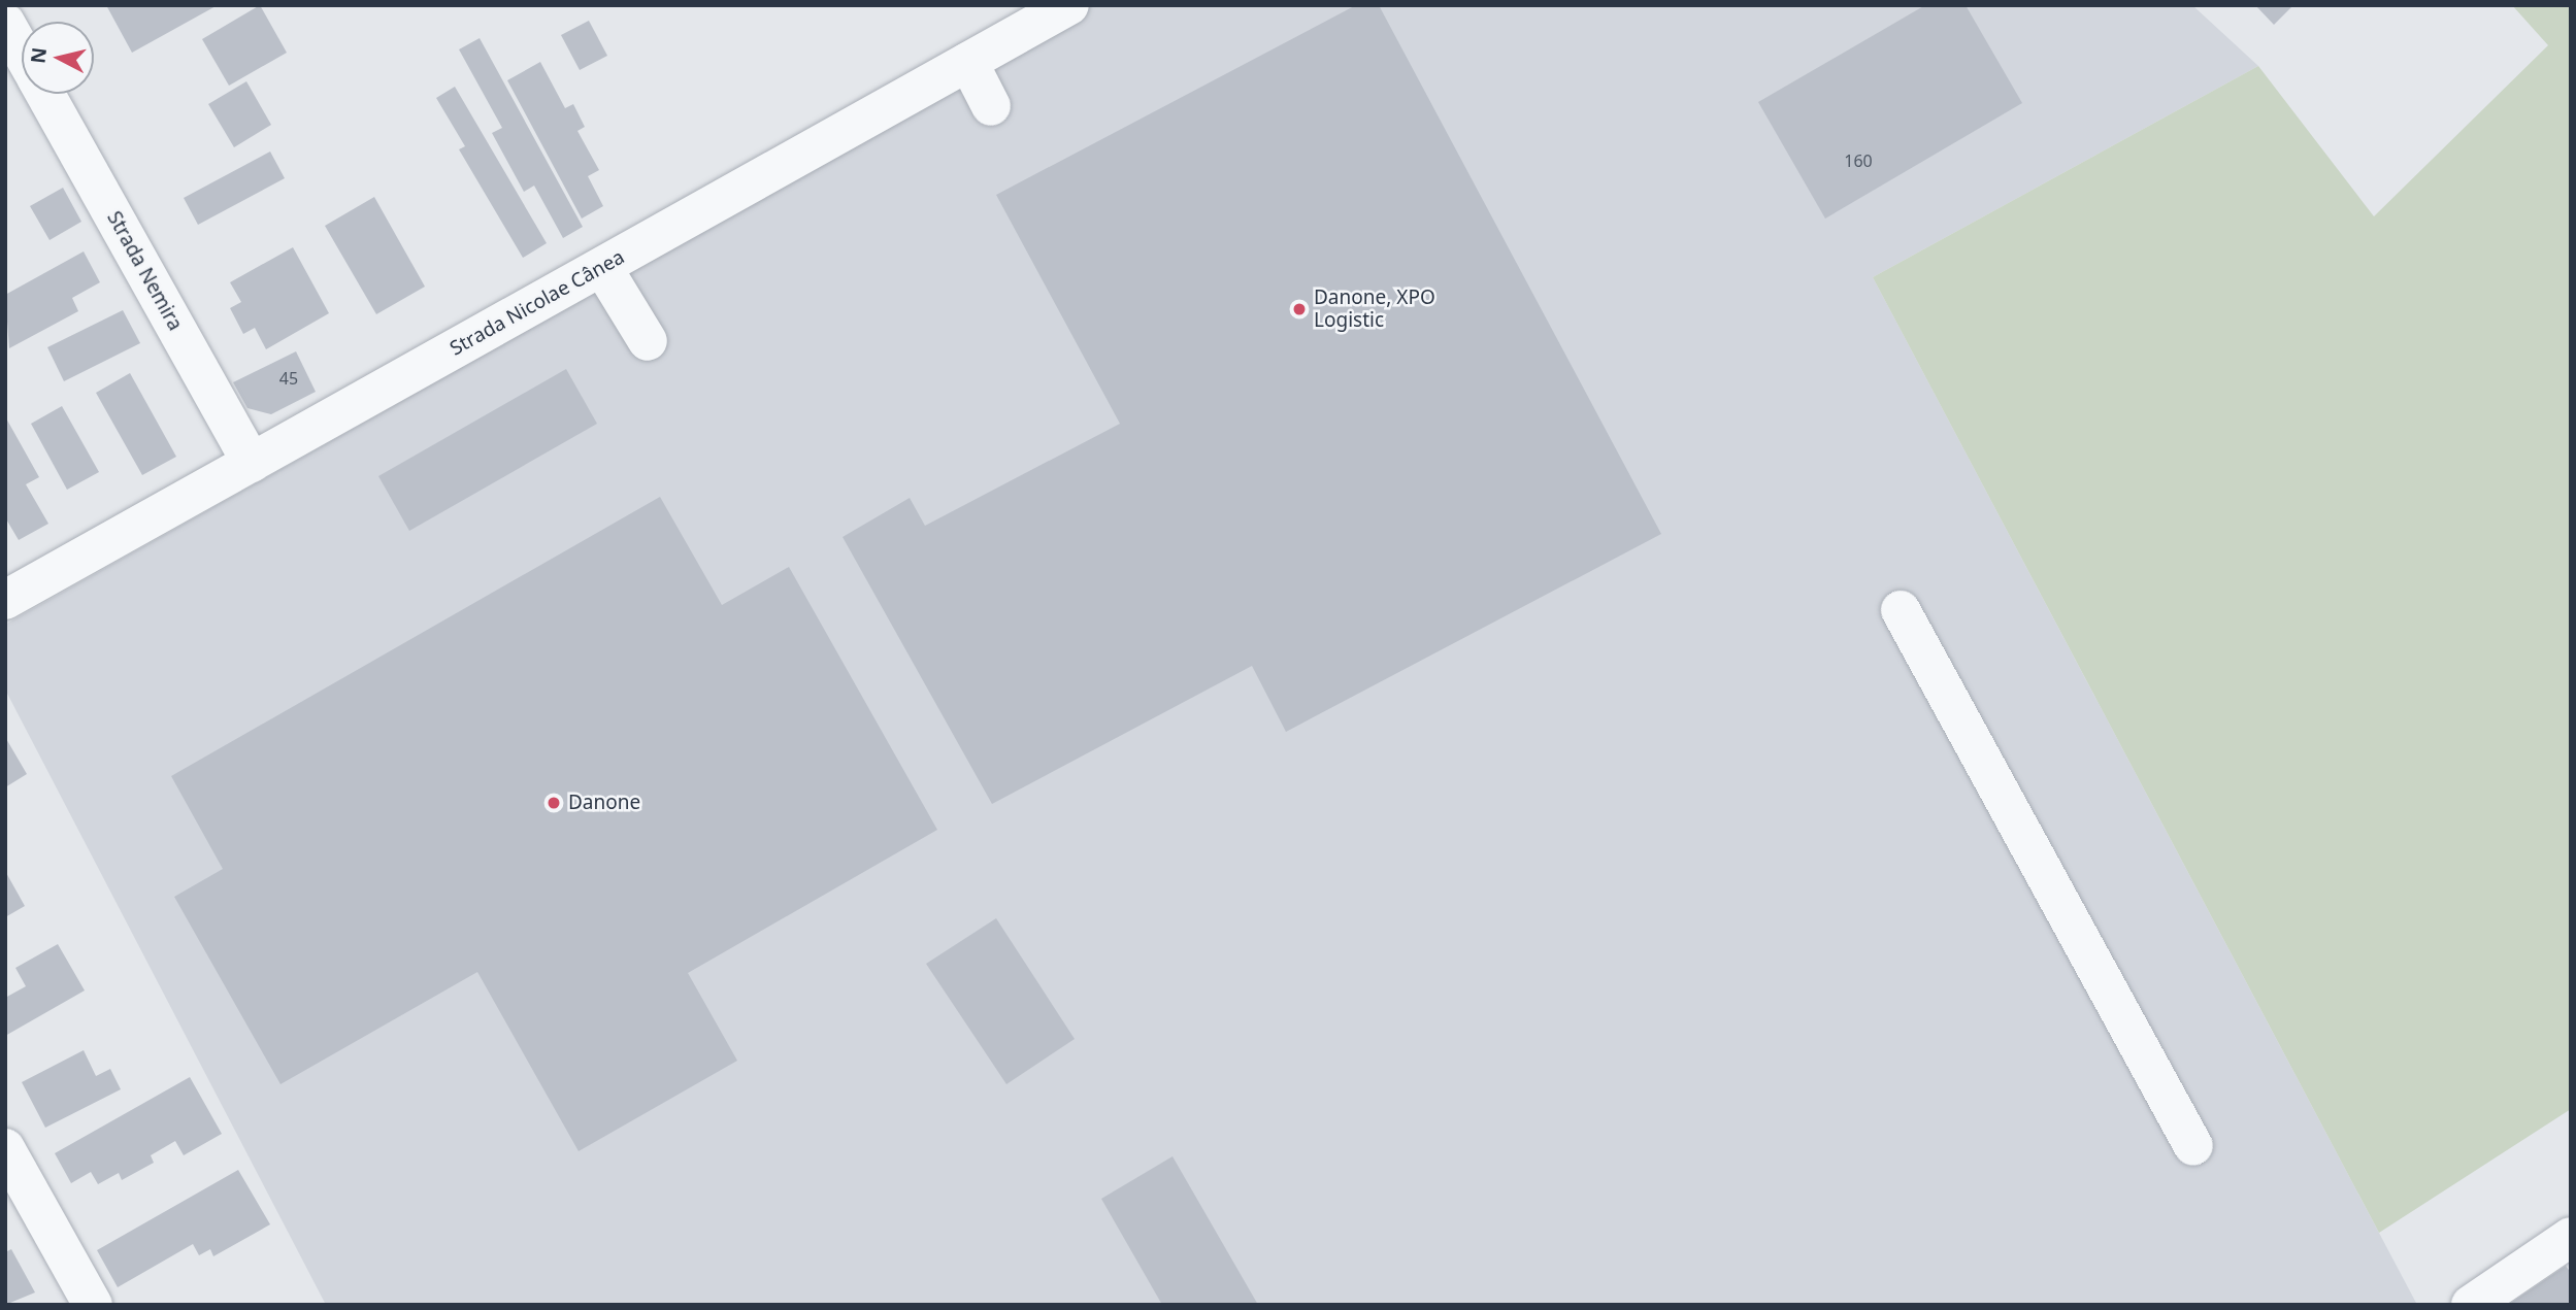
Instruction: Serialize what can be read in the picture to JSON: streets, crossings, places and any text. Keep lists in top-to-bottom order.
{
  "streets": {
    "street": ["Strada Nemira", "Strada Nicolae Cânea"]
  },
  "crossings": [
    ["Strada Nemira", "Strada Nicolae Cânea"]
  ],
  "places": ["Danone, XPO Logistic", "Danone"],
  "house_numbers": ["160", "45"],
  "north": "left"
}
